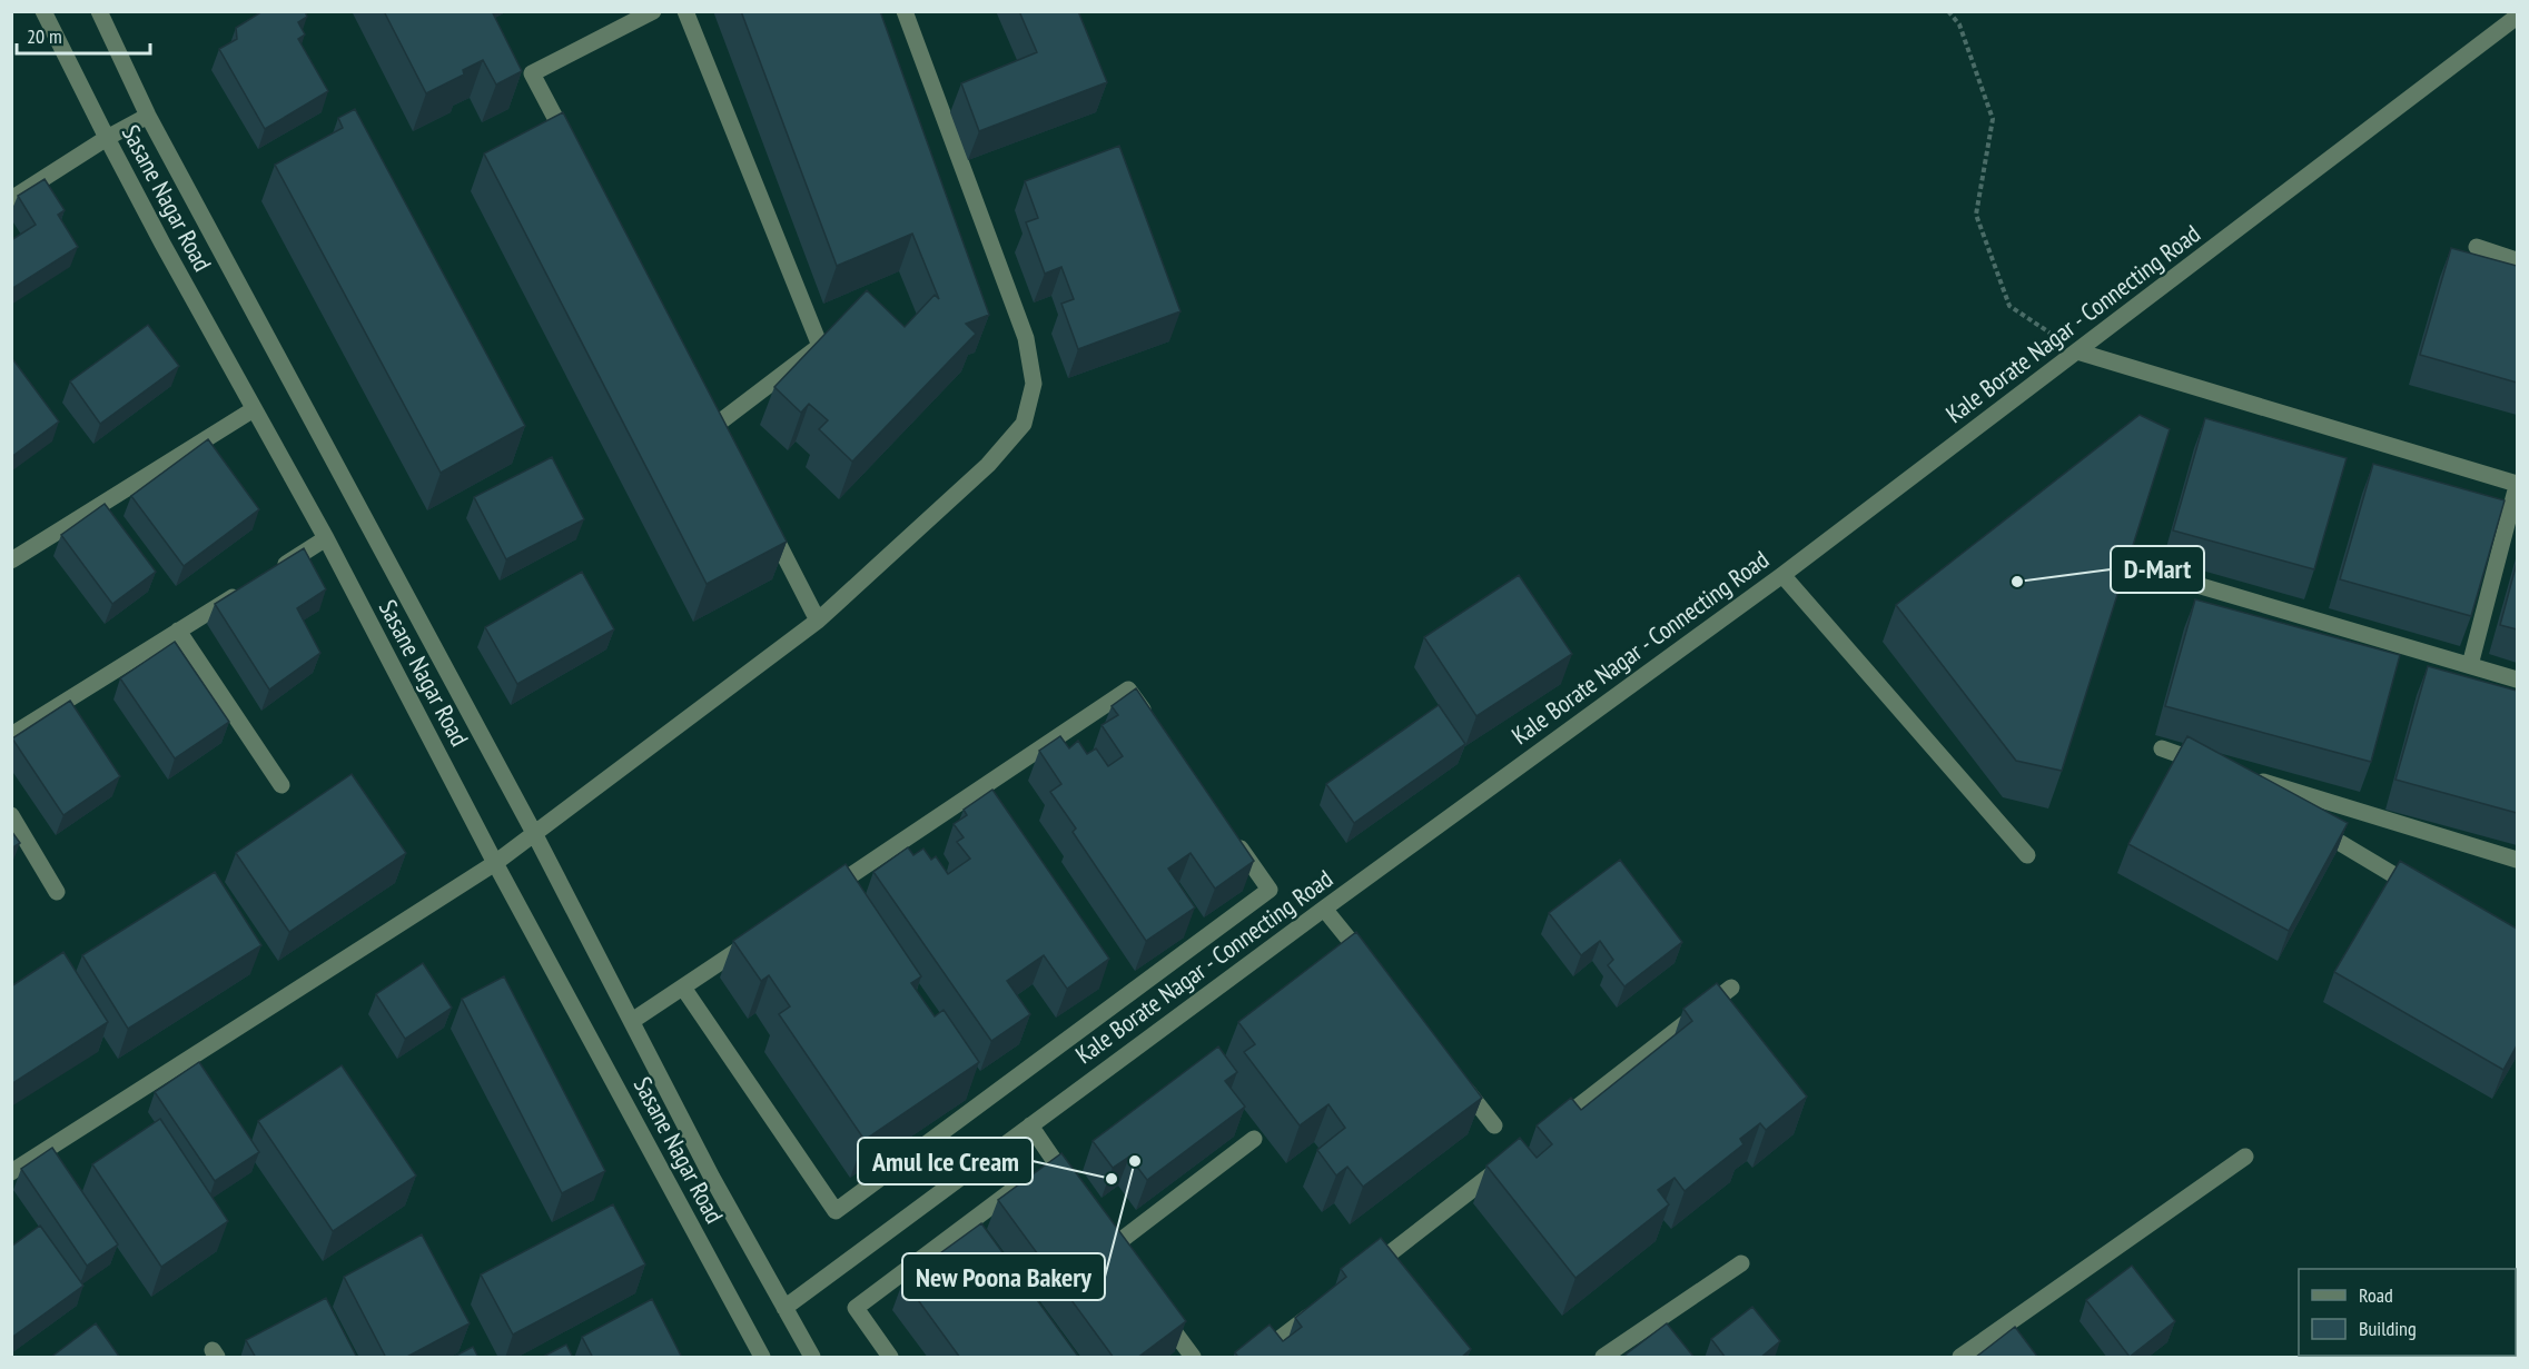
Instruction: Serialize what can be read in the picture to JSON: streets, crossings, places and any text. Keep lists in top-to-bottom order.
{
  "streets": {
    "street": ["Sasane Nagar Road", "Kale Borate Nagar - Connecting Road"]
  },
  "crossings": [
    ["Sasane Nagar Road", "Kale Borate Nagar - Connecting Road"]
  ],
  "places": ["D-Mart", "New Poona Bakery", "Amul Ice Cream"],
  "legend": ["Road", "Building"],
  "scale_bar": "20 m"
}
